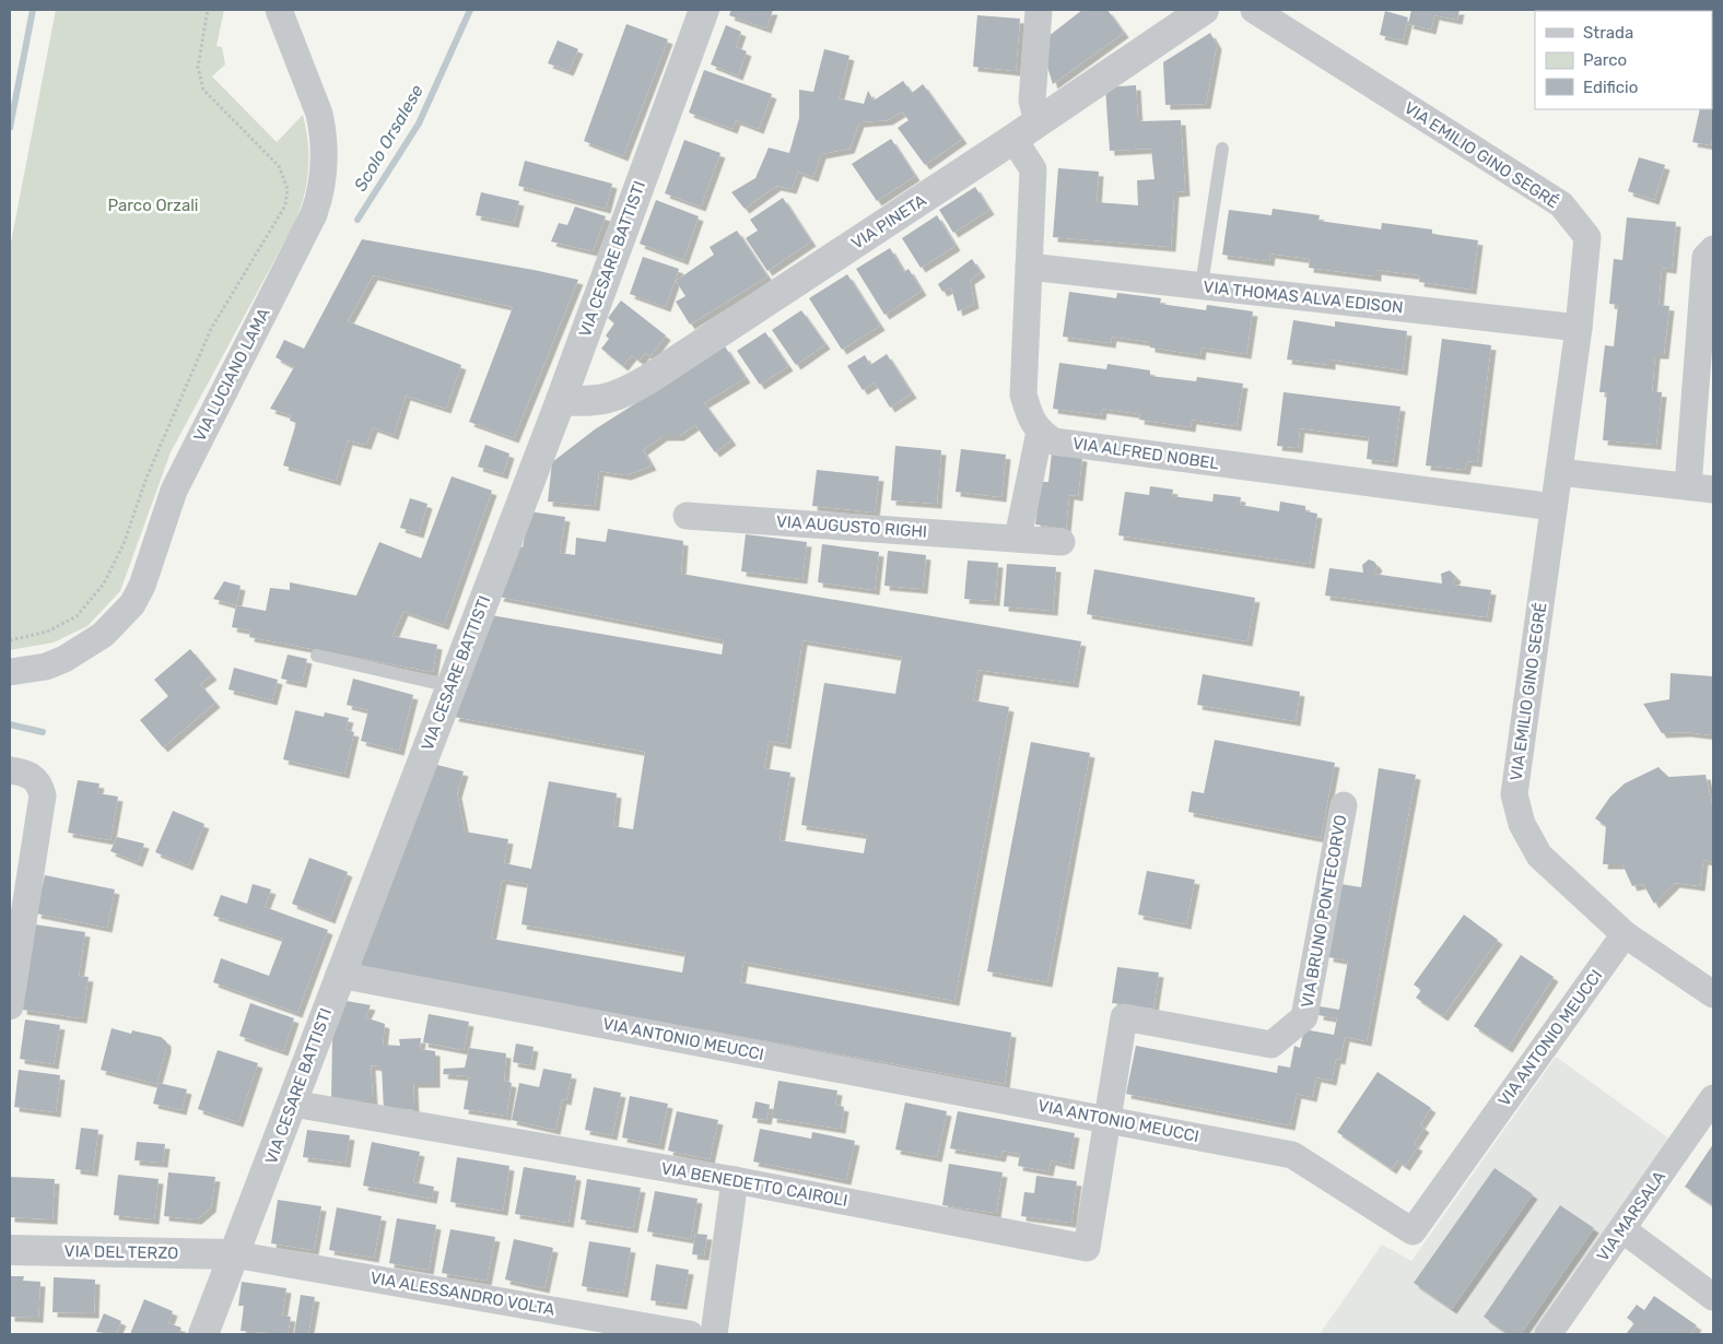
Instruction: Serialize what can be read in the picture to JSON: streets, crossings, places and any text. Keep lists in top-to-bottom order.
{
  "streets": {
    "street": [
      "VIA EMILIO GINO SEGRÉ",
      "VIA PINETA",
      "VIA CESARE BATTISTI",
      "VIA THOMAS ALVA EDISON",
      "VIA LUCIANO LAMA",
      "VIA ALFRED NOBEL",
      "VIA AUGUSTO RIGHI",
      "VIA BRUNO PONTECORVO",
      "VIA ANTONIO MEUCCI",
      "VIA BENEDETTO CAIROLI",
      "VIA MARSALA",
      "VIA DEL TERZO",
      "VIA ALESSANDRO VOLTA"
    ]
  },
  "crossings": [
    ["VIA EMILIO GINO SEGRÉ", "VIA THOMAS ALVA EDISON"],
    ["VIA EMILIO GINO SEGRÉ", "VIA ALFRED NOBEL"],
    ["VIA EMILIO GINO SEGRÉ", "VIA ANTONIO MEUCCI"],
    ["VIA PINETA", "VIA CESARE BATTISTI"],
    ["VIA CESARE BATTISTI", "VIA ANTONIO MEUCCI"],
    ["VIA CESARE BATTISTI", "VIA BENEDETTO CAIROLI"],
    ["VIA CESARE BATTISTI", "VIA DEL TERZO"],
    ["VIA CESARE BATTISTI", "VIA ALESSANDRO VOLTA"],
    ["VIA BRUNO PONTECORVO", "VIA ANTONIO MEUCCI"],
    ["VIA BRUNO PONTECORVO", "VIA BENEDETTO CAIROLI"],
    ["VIA ANTONIO MEUCCI", "VIA BENEDETTO CAIROLI"],
    ["VIA DEL TERZO", "VIA ALESSANDRO VOLTA"]
  ],
  "water": ["Scolo Orsalese"],
  "parks": ["Parco Orzali"],
  "legend": ["Strada", "Parco", "Edificio"]
}
